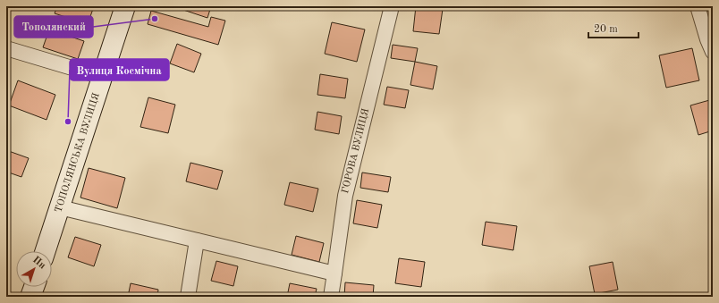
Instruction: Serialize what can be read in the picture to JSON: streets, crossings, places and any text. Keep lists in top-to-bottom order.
{
  "streets": {
    "street": ["ГОРОВА ВУЛИЦЯ", "ТОПОЛЯНСЬКА ВУЛИЦЯ"]
  },
  "places": ["Тополянский", "Вулиця Космічна"],
  "scale_bar": "20 m",
  "north": "top right"
}
